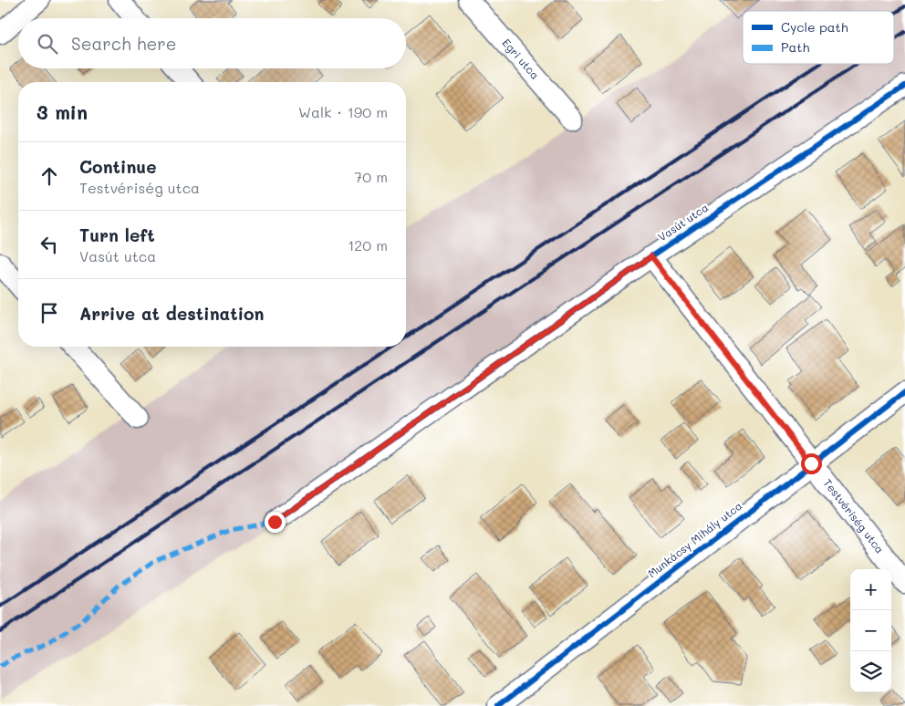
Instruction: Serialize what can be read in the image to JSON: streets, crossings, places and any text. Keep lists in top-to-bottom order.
{
  "streets": {
    "street": [
      "Egri utca",
      "Vasút utca",
      "Testvériség utca",
      "Munkácsy Mihály utca"
    ]
  },
  "crossings": [
    ["Vasút utca", "Testvériség utca"],
    ["Testvériség utca", "Munkácsy Mihály utca"]
  ],
  "legend": ["Cycle path", "Path"],
  "page": {
    "search": "Search here",
    "heading": ["3 min", "Walk · 190 m"],
    "list": [
      ["Continue", "Testvériség utca", "70 m"],
      ["Turn left", "Vasút utca", "120 m"],
      "Arrive at destination"
    ],
    "map_buttons": ["+", "−"]
  }
}
